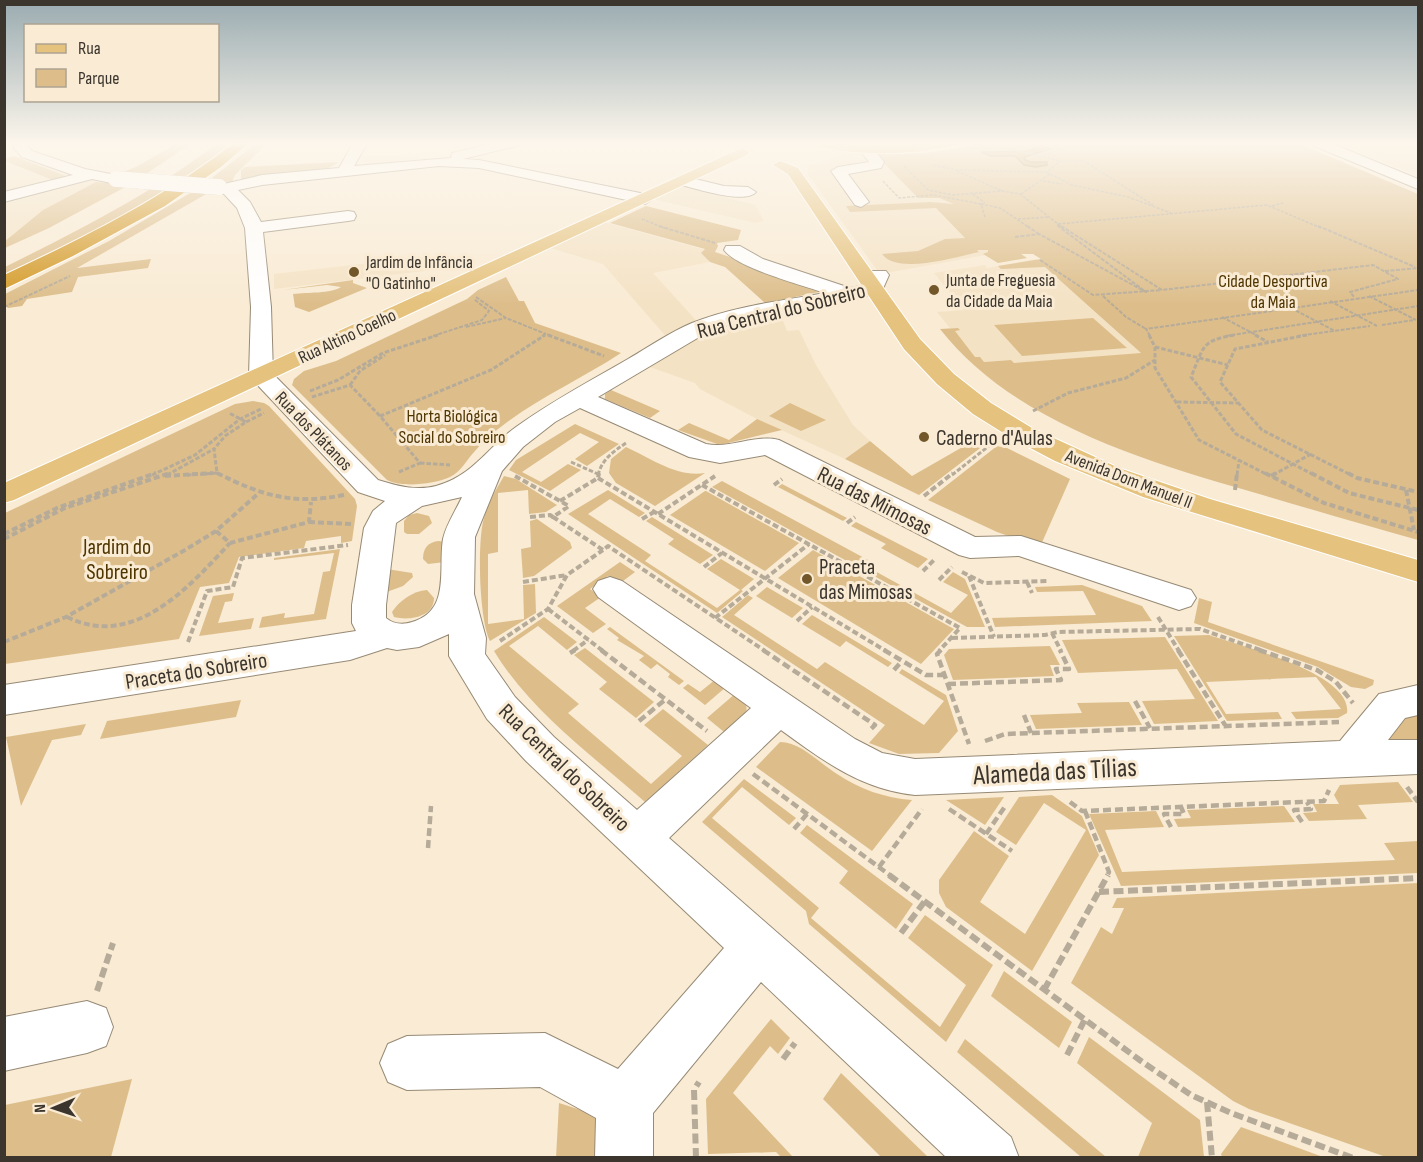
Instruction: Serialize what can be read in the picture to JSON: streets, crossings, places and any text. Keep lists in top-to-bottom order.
{
  "streets": {
    "main road": ["Rua Altino Coelho", "Avenida Dom Manuel II"],
    "street": [
      "Rua Central do Sobreiro",
      "Rua dos Plátanos",
      "Rua das Mimosas",
      "Praceta do Sobreiro",
      "Alameda das Tílias"
    ]
  },
  "crossings": [
    ["Rua Central do Sobreiro", "Rua dos Plátanos"],
    ["Rua Central do Sobreiro", "Avenida Dom Manuel II"],
    ["Rua Central do Sobreiro", "Rua das Mimosas"],
    ["Rua Central do Sobreiro", "Praceta do Sobreiro"],
    ["Rua Altino Coelho", "Rua dos Plátanos"],
    ["Rua dos Plátanos", "Praceta do Sobreiro"]
  ],
  "parks": ["Cidade Desportiva da Maia", "Horta Biológica Social do Sobreiro", "Jardim do Sobreiro"],
  "places": [
    "Jardim de Infância \"O Gatinho\"",
    "Junta de Freguesia da Cidade da Maia",
    "Caderno d'Aulas",
    "Praceta das Mimosas"
  ],
  "legend": ["Rua", "Parque"],
  "north": "left"
}
